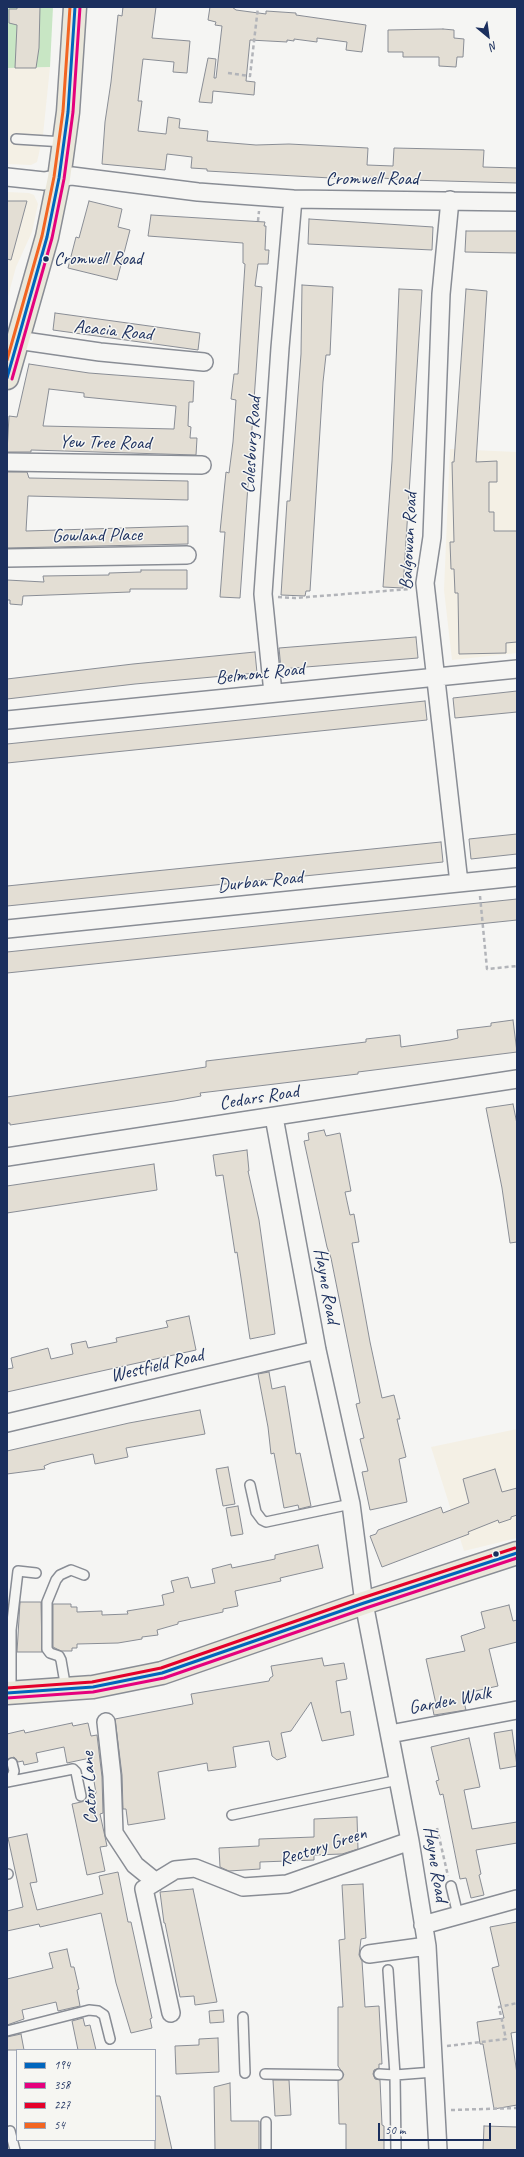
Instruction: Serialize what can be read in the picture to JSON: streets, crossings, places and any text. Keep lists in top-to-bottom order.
{
  "streets": {
    "street": [
      "Cromwell Road",
      "Acacia Road",
      "Yew Tree Road",
      "Colesburg Road",
      "Gowland Place",
      "Balgowan Road",
      "Belmont Road",
      "Durban Road",
      "Cedars Road",
      "Hayne Road",
      "Westfield Road",
      "Garden Walk",
      "Cator Lane",
      "Rectory Green"
    ]
  },
  "crossings": [
    ["Cromwell Road", "Colesburg Road"],
    ["Cromwell Road", "Balgowan Road"],
    ["Colesburg Road", "Belmont Road"],
    ["Balgowan Road", "Belmont Road"],
    ["Balgowan Road", "Durban Road"],
    ["Cedars Road", "Hayne Road"],
    ["Hayne Road", "Westfield Road"],
    ["Hayne Road", "Garden Walk"],
    ["Hayne Road", "Rectory Green"],
    ["Cator Lane", "Rectory Green"]
  ],
  "places": ["Cromwell Road"],
  "lines": [
    "transit line 194",
    "transit line 358",
    "transit line 54",
    "transit line 227"
  ],
  "legend": [
    "194",
    "358",
    "227",
    "54"
  ],
  "scale_bar": "50 m",
  "north": "bottom right"
}
